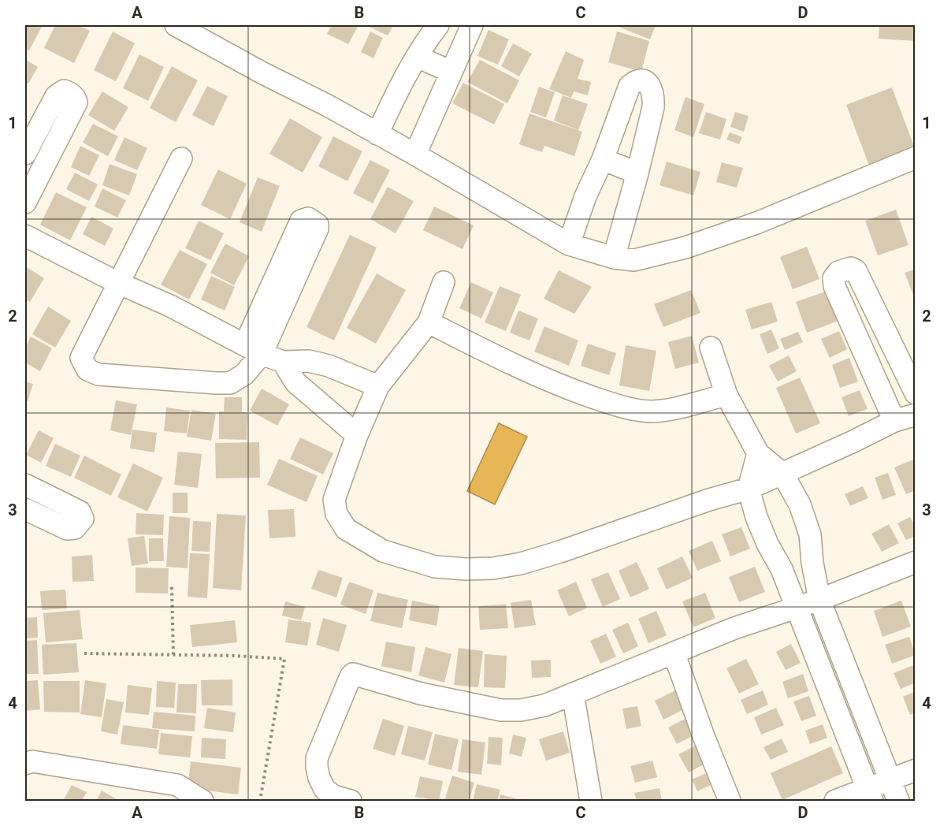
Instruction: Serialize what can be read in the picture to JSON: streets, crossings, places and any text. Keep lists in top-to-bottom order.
{
  "grid": {
    "columns": [
      "A",
      "B",
      "C",
      "D"
    ],
    "rows": [
      "1",
      "2",
      "3",
      "4"
    ]
  }
}
